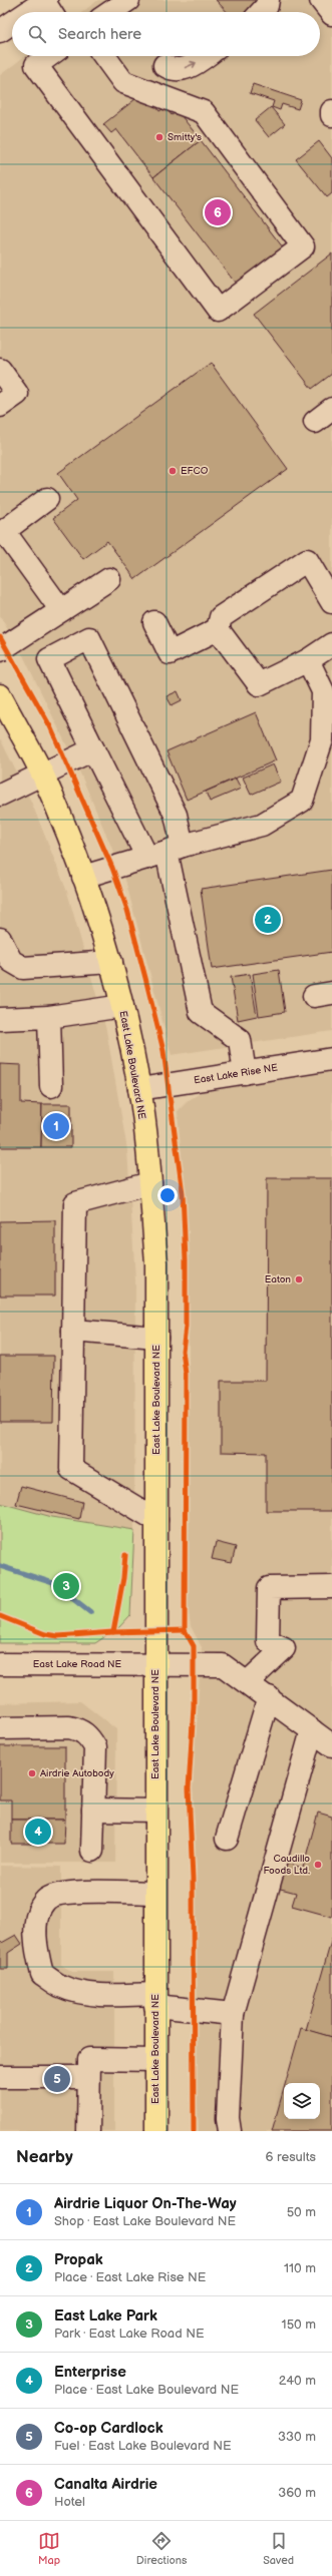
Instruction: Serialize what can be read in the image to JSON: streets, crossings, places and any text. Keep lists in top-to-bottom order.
{
  "streets": {
    "main road": ["East Lake Boulevard NE"],
    "street": ["East Lake Rise NE", "East Lake Road NE"]
  },
  "crossings": [
    ["East Lake Boulevard NE", "East Lake Rise NE"],
    ["East Lake Boulevard NE", "East Lake Road NE"]
  ],
  "places": [
    "Smitty's",
    "EFCO",
    "Eaton",
    "Airdrie Autobody",
    "Caudillo Foods Ltd."
  ],
  "page": {
    "search": "Search here",
    "pins": [
      "6",
      "2",
      "1",
      "3",
      "4",
      "5"
    ],
    "heading": ["Nearby", "6 results"],
    "list": [
      {
        "mark": "1",
        "name": "Airdrie Liquor On-The-Way",
        "note": "Shop · East Lake Boulevard NE",
        "value": "50 m"
      },
      {
        "mark": "2",
        "name": "Propak",
        "note": "Place · East Lake Rise NE",
        "value": "110 m"
      },
      {
        "mark": "3",
        "name": "East Lake Park",
        "note": "Park · East Lake Road NE",
        "value": "150 m"
      },
      {
        "mark": "4",
        "name": "Enterprise",
        "note": "Place · East Lake Boulevard NE",
        "value": "240 m"
      },
      {
        "mark": "5",
        "name": "Co-op Cardlock",
        "note": "Fuel · East Lake Boulevard NE",
        "value": "330 m"
      },
      {
        "mark": "6",
        "name": "Canalta Airdrie",
        "note": "Hotel",
        "value": "360 m"
      }
    ],
    "nav": ["Map", "Directions", "Saved"]
  }
}
